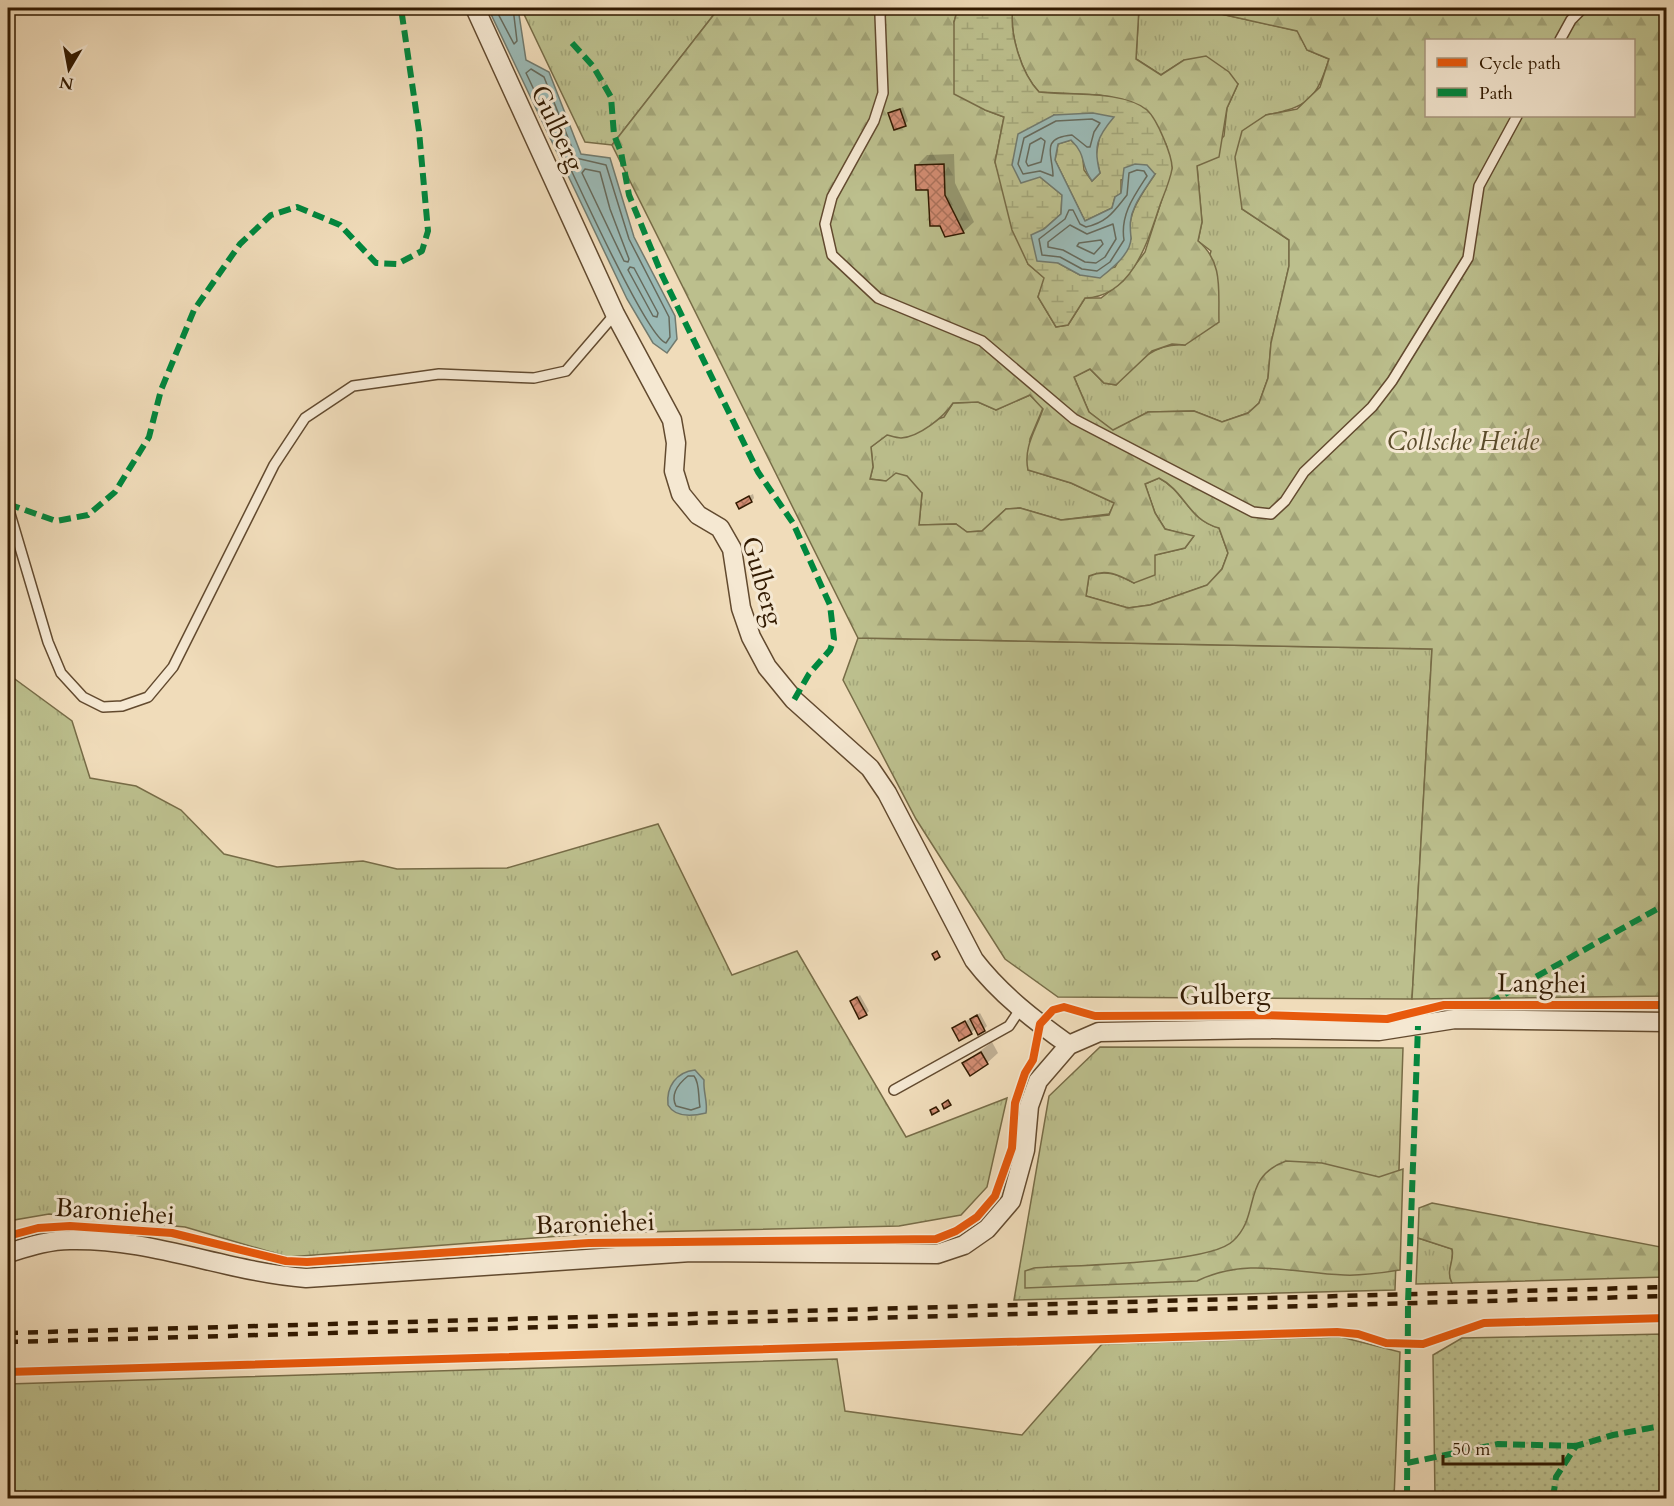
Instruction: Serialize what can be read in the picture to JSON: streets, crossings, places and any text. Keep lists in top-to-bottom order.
{
  "streets": {
    "street": ["Gulberg", "Langhei", "Baroniehei"]
  },
  "crossings": [
    ["Gulberg", "Langhei"],
    ["Gulberg", "Baroniehei"]
  ],
  "parks": ["Collsche Heide"],
  "legend": ["Cycle path", "Path"],
  "scale_bar": "50 m",
  "north": "bottom"
}
